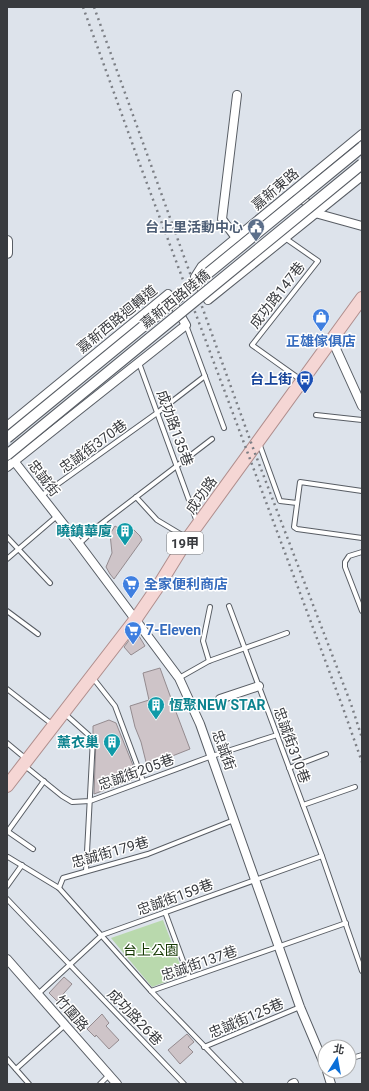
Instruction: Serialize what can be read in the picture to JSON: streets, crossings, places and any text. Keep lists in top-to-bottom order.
{
  "streets": {
    "main road": ["成功路", "19甲"],
    "street": [
      "嘉新東路",
      "嘉新西路陸橋",
      "嘉新西路迴轉道",
      "忠誠街",
      "竹圍路"
    ],
    "lane": [
      "成功路147巷",
      "成功路135巷",
      "忠誠街370巷",
      "忠誠街310巷",
      "忠誠街205巷",
      "忠誠街179巷",
      "忠誠街159巷",
      "忠誠街137巷",
      "成功路26巷",
      "忠誠街125巷"
    ]
  },
  "crossings": [
    ["嘉新東路", "成功路147巷"],
    ["成功路147巷", "成功路"],
    ["嘉新西路陸橋", "忠誠街"],
    ["成功路135巷", "忠誠街370巷"],
    ["成功路135巷", "成功路"],
    ["忠誠街370巷", "忠誠街"],
    ["忠誠街", "成功路"],
    ["忠誠街", "忠誠街205巷"],
    ["忠誠街", "忠誠街179巷"],
    ["忠誠街", "忠誠街159巷"],
    ["忠誠街", "忠誠街137巷"],
    ["忠誠街", "忠誠街125巷"],
    ["忠誠街310巷", "忠誠街205巷"],
    ["忠誠街310巷", "忠誠街159巷"],
    ["忠誠街310巷", "忠誠街137巷"],
    ["忠誠街205巷", "忠誠街179巷"],
    ["忠誠街159巷", "忠誠街137巷"],
    ["忠誠街137巷", "忠誠街125巷"]
  ],
  "parks": ["台上公園"],
  "places": {
    "public building": ["台上里活動中心"],
    "shop": ["正雄傢俱店"],
    "bus stop": ["台上街"],
    "building": ["曉鎮華廈", "恆聚NEW STAR", "薰衣巢"],
    "supermarket": ["全家便利商店", "7-Eleven"]
  },
  "north": "top"
}
